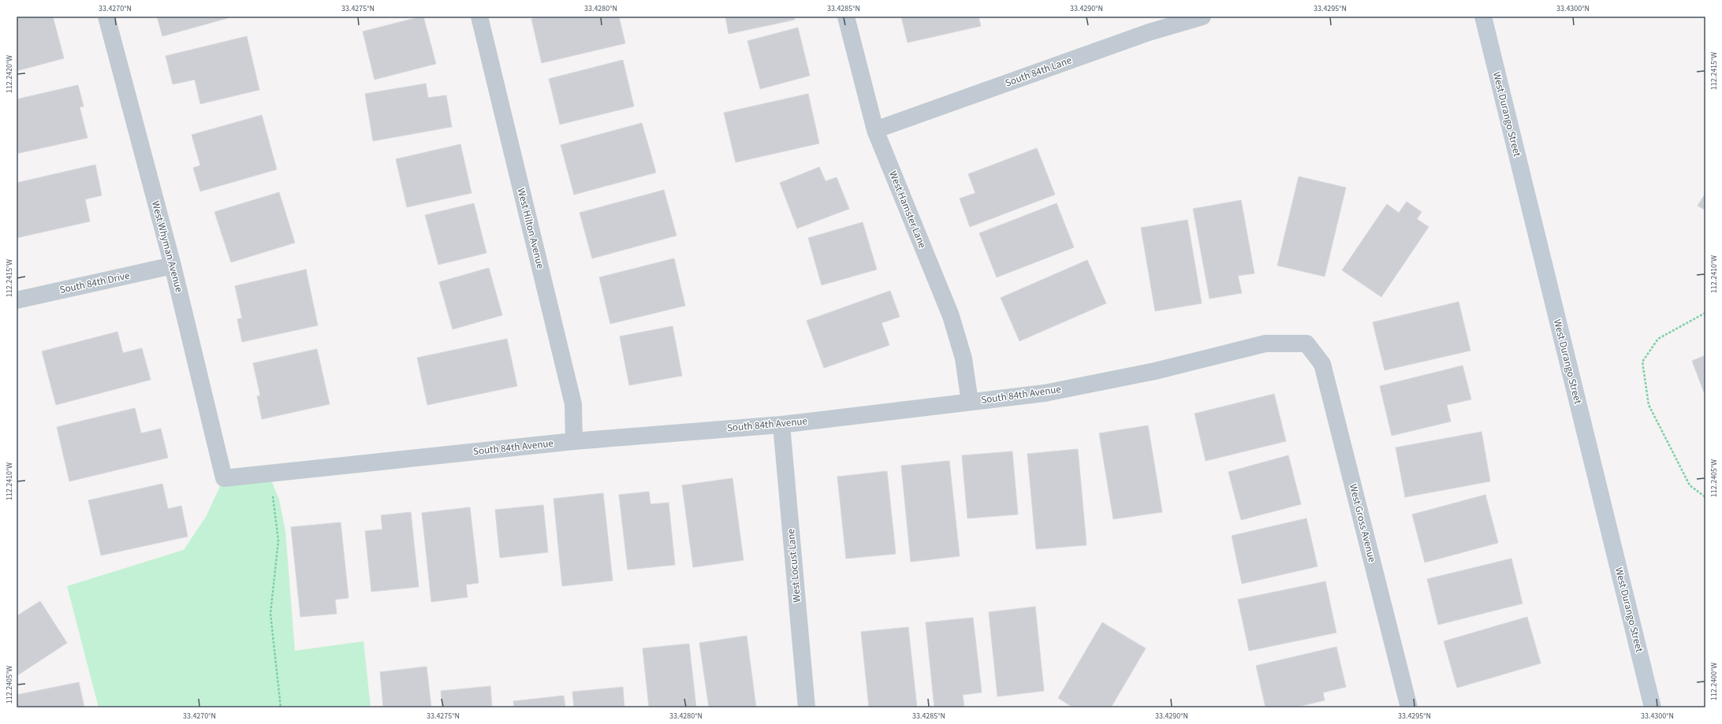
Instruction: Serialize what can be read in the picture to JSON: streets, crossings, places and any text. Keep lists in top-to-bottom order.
{
  "streets": {
    "street": [
      "South 84th Lane",
      "West Durango Street",
      "West Hamster Lane",
      "West Hilton Avenue",
      "West Whyman Avenue",
      "South 84th Drive",
      "South 84th Avenue",
      "West Gross Avenue",
      "West Locust Lane"
    ]
  },
  "crossings": [
    ["South 84th Lane", "West Hamster Lane"],
    ["West Hamster Lane", "South 84th Avenue"],
    ["West Hilton Avenue", "South 84th Avenue"],
    ["West Whyman Avenue", "South 84th Drive"],
    ["West Whyman Avenue", "South 84th Avenue"],
    ["South 84th Avenue", "West Gross Avenue"],
    ["South 84th Avenue", "West Locust Lane"]
  ],
  "coordinates": [
    "33.4270°N",
    "33.4275°N",
    "33.4280°N",
    "33.4285°N",
    "33.4290°N",
    "33.4295°N",
    "33.4300°N",
    "112.2415°W",
    "112.2420°W",
    "112.2410°W",
    "112.2405°W",
    "112.2400°W"
  ]
}
